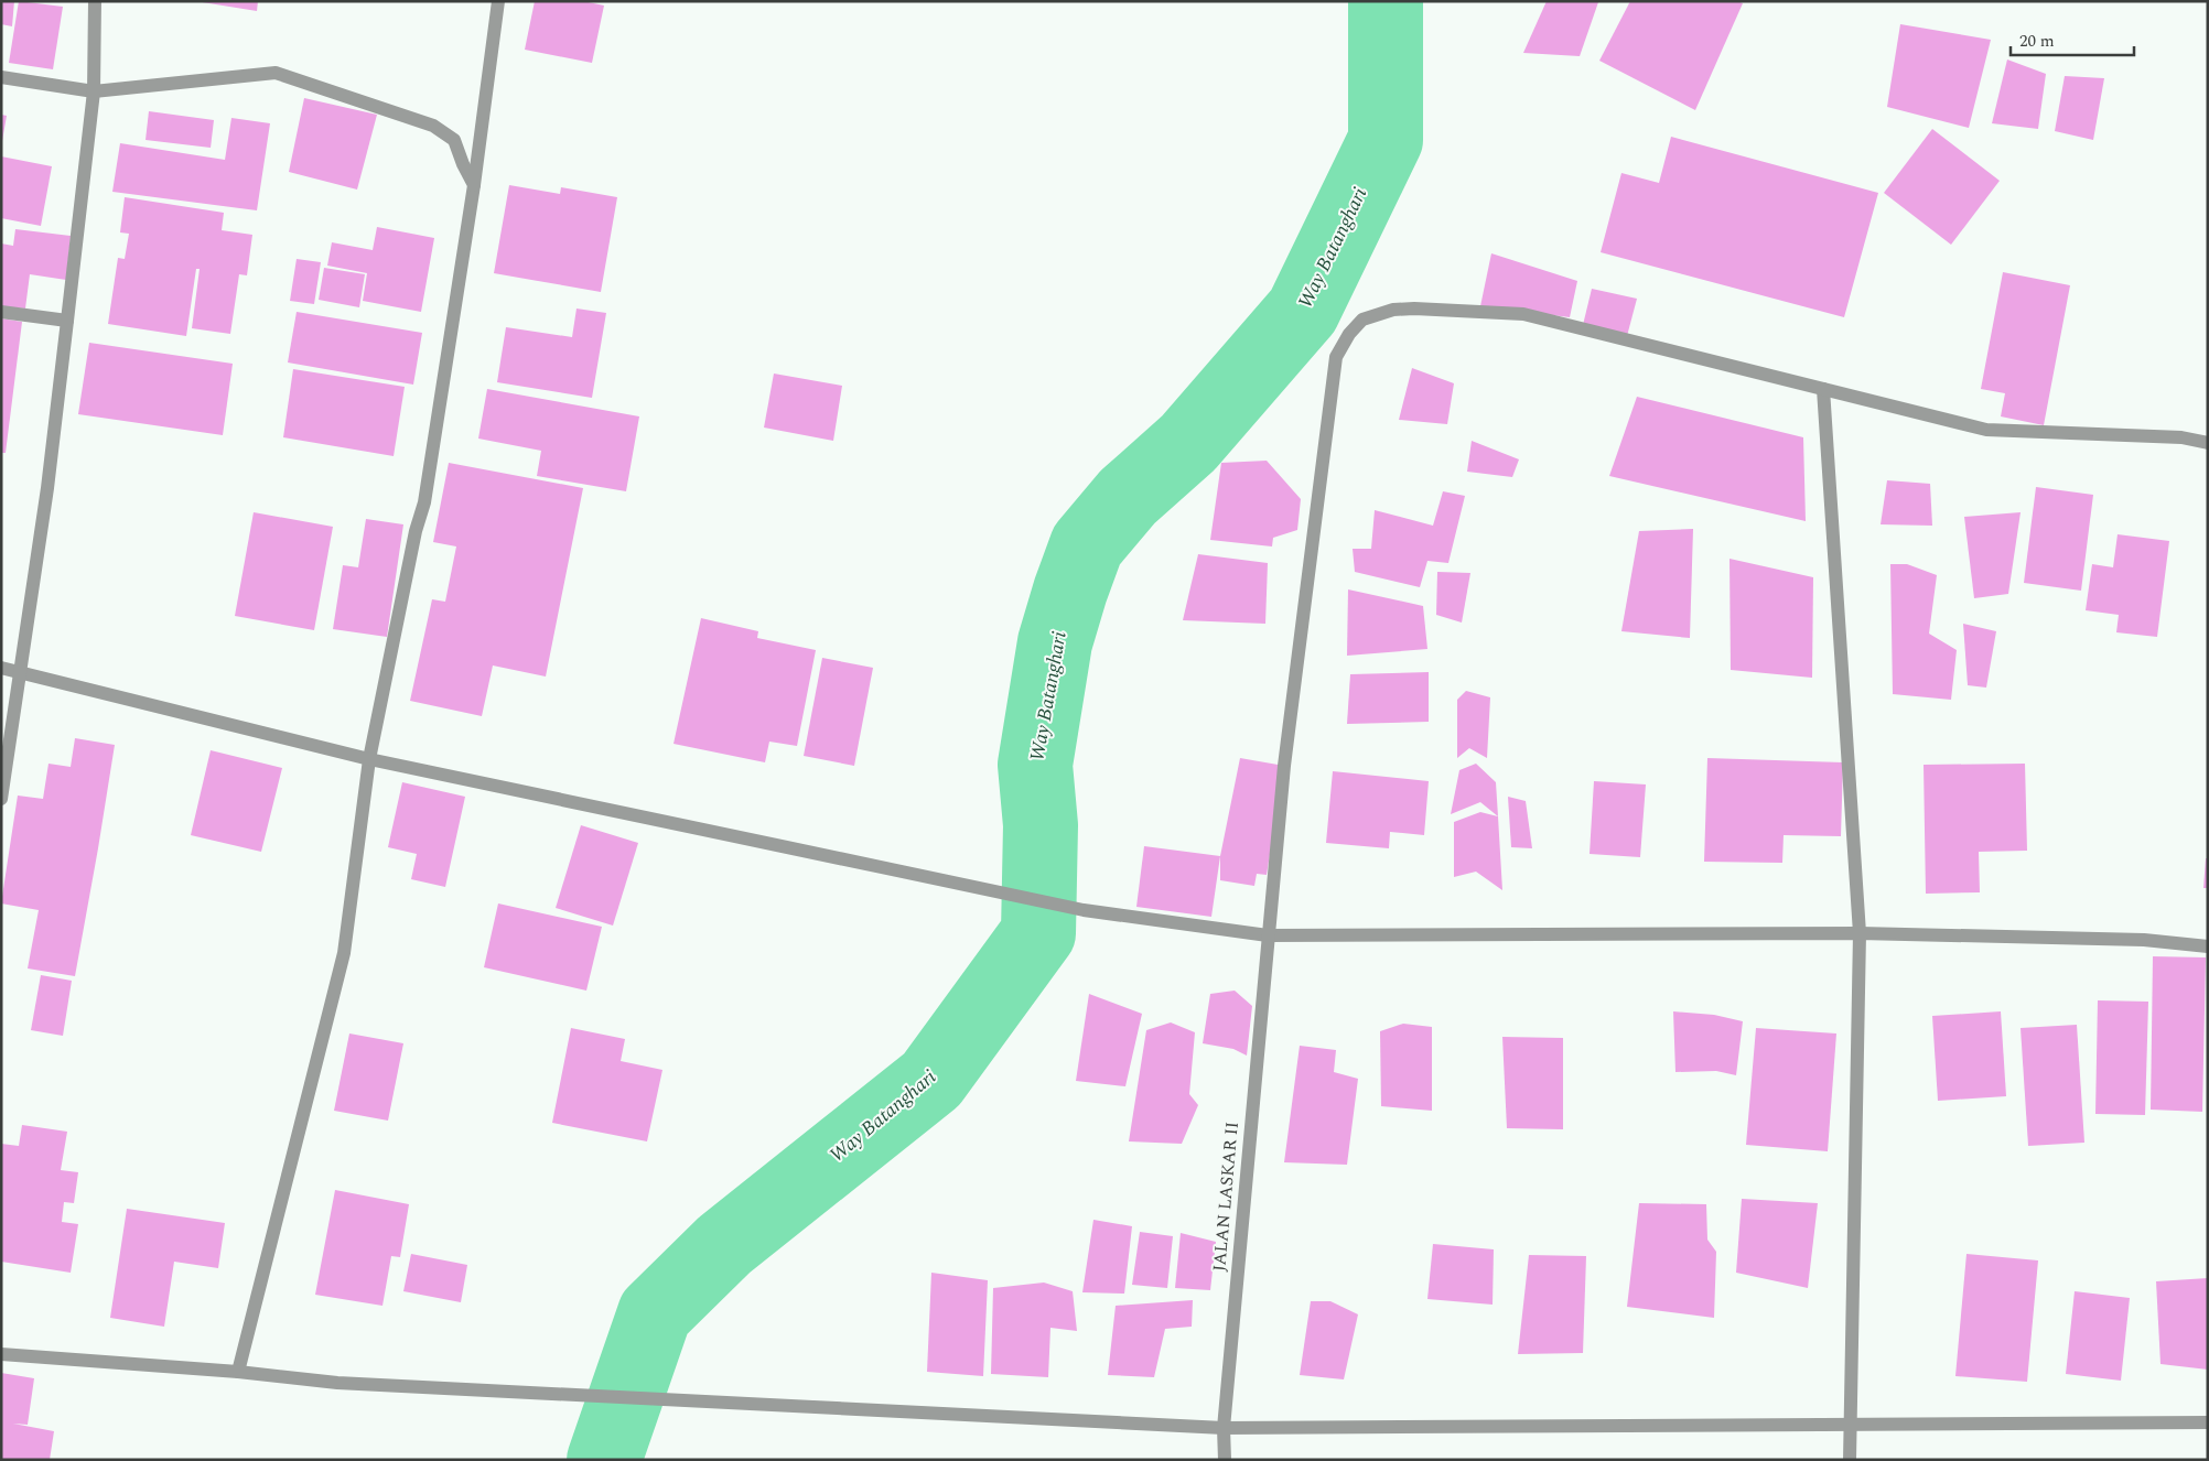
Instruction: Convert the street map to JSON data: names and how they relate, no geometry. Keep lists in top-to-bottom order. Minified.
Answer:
{"streets":{"street":["JALAN LASKAR II"]},"water":["Way Batanghari"],"scale_bar":"20 m"}
